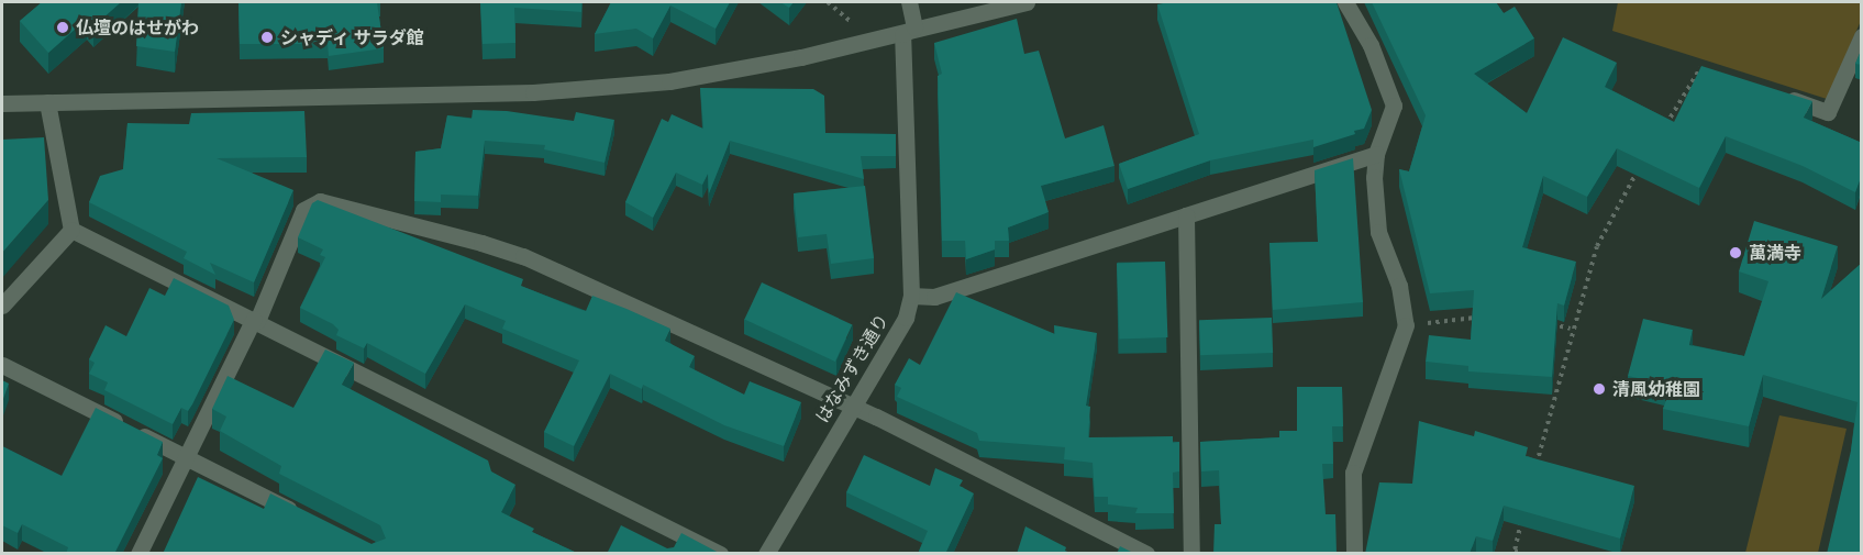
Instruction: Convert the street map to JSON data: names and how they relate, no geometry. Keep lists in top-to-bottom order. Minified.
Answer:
{"streets":{"street":["はなみずき通り"]},"places":["仏壇のはせがわ","シャディ サラダ館","萬満寺","清風幼稚園"]}
